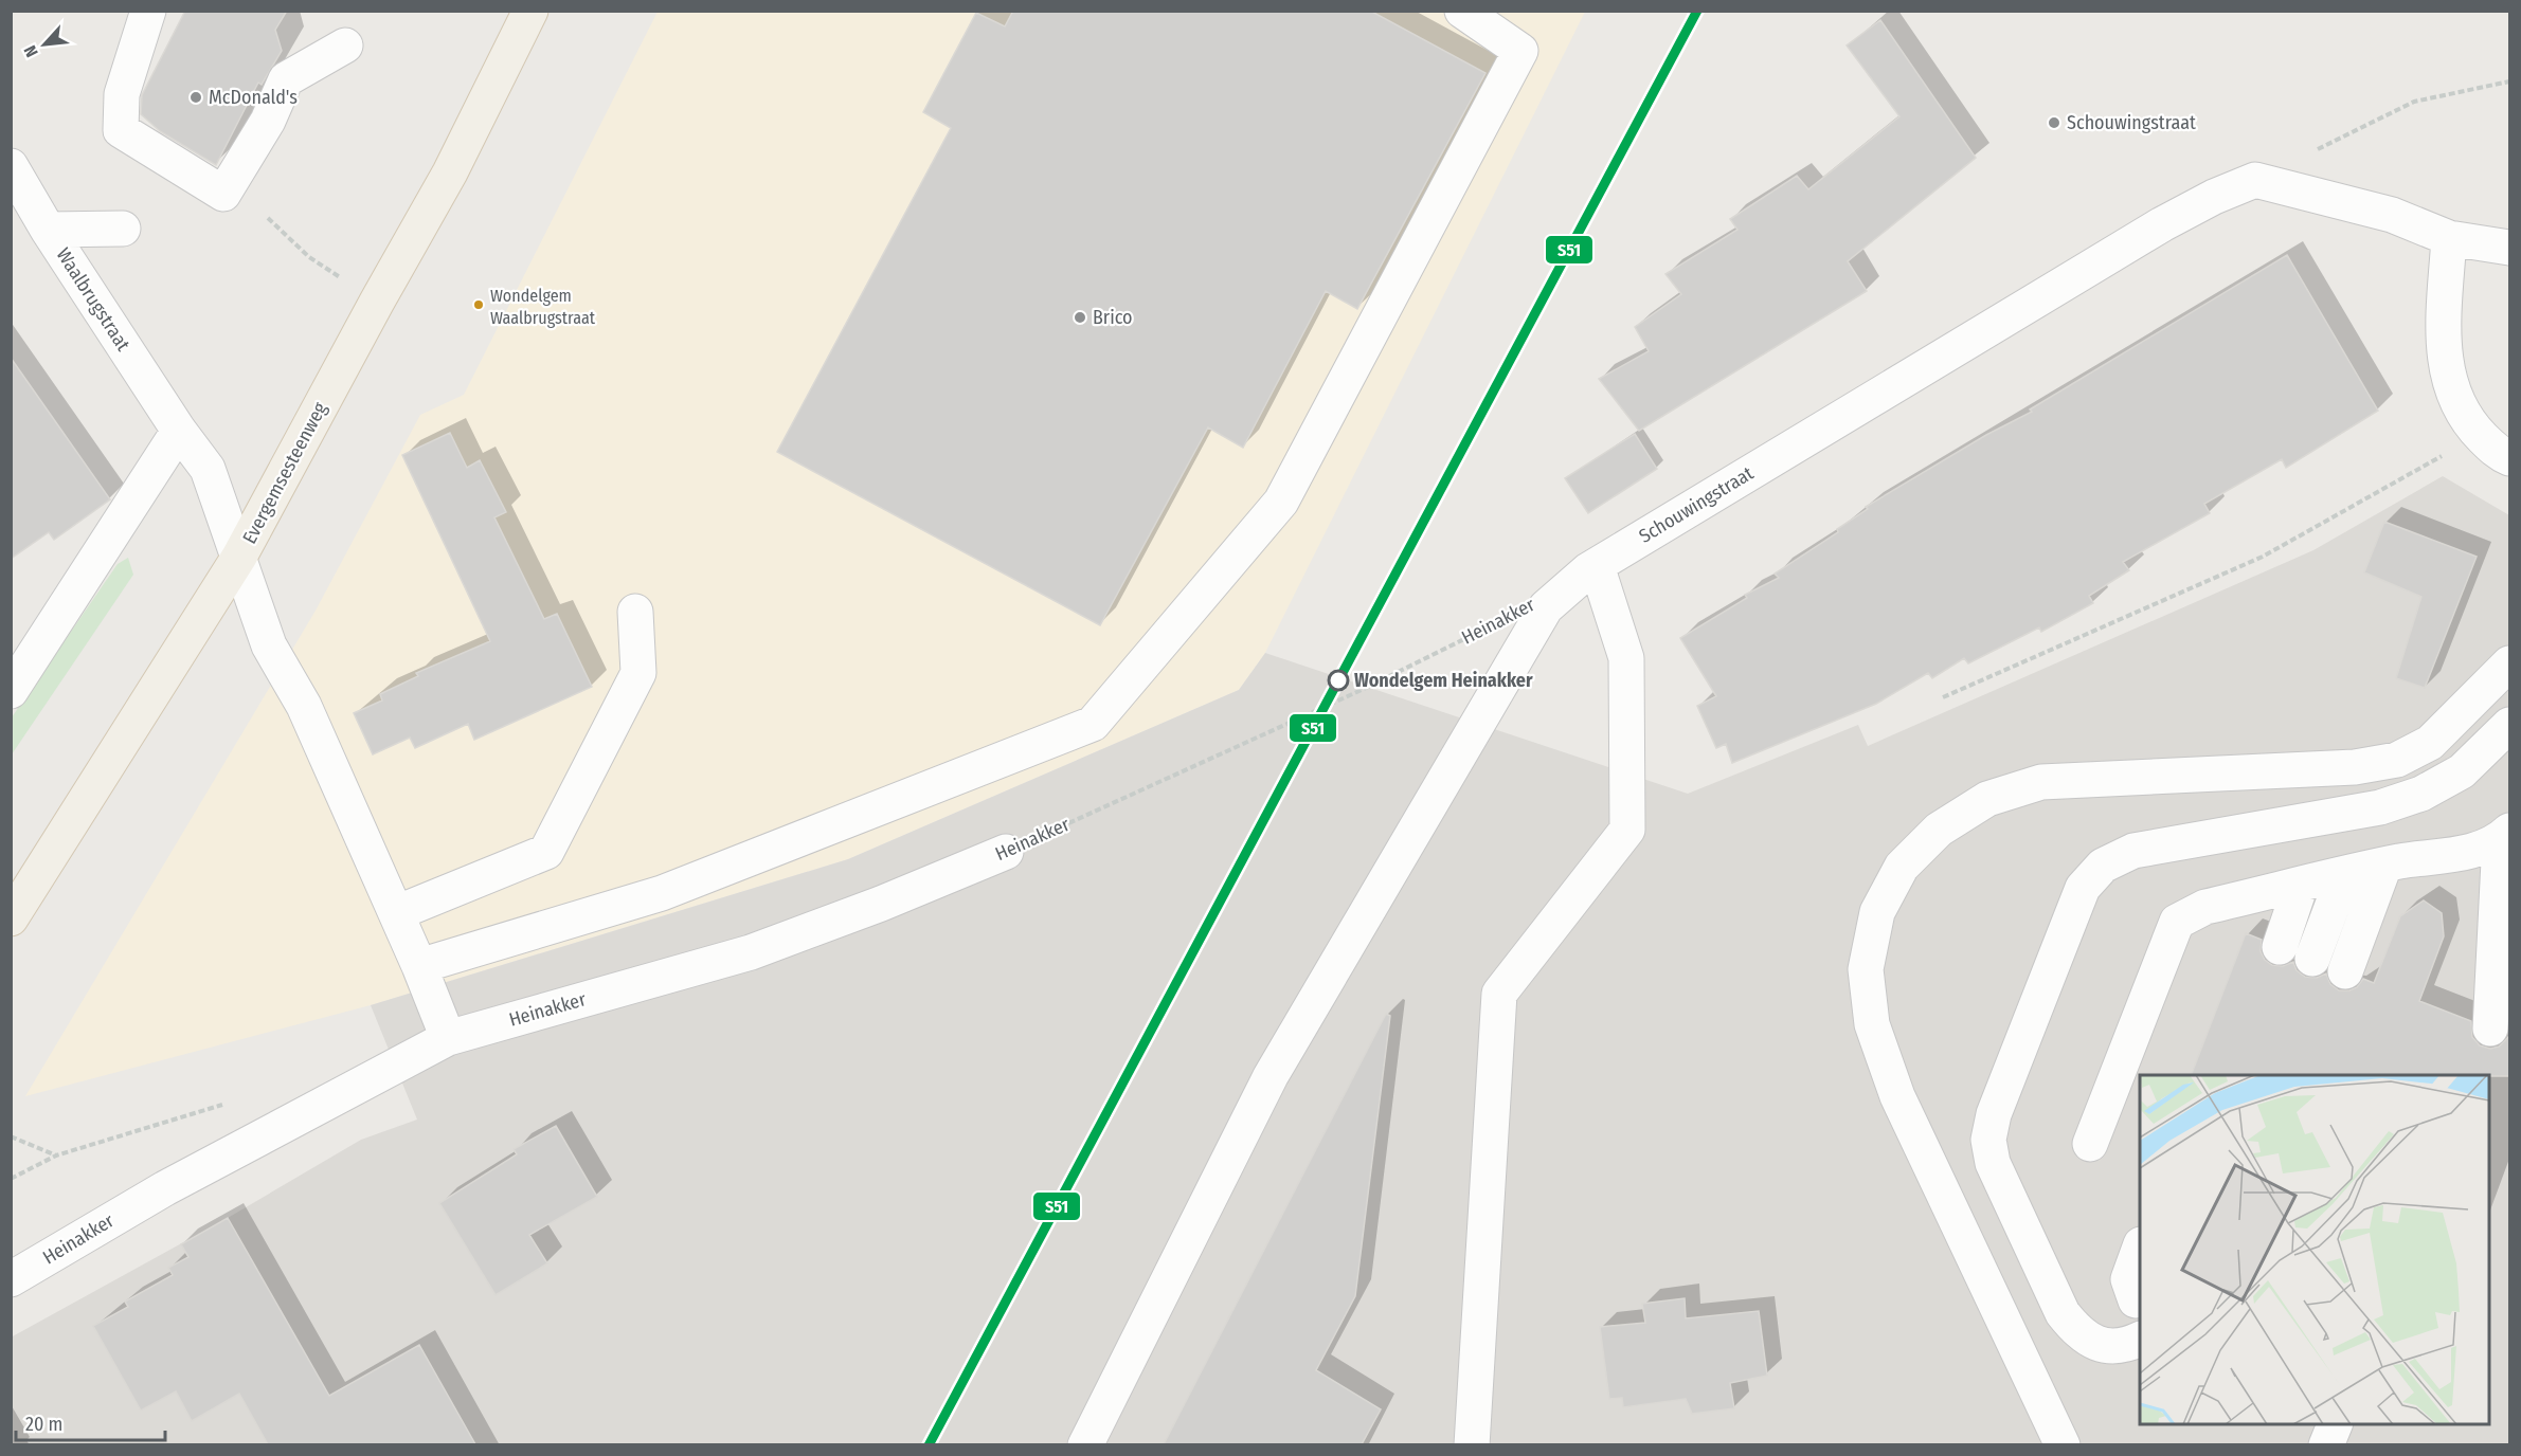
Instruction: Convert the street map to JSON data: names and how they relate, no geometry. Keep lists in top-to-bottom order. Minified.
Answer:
{"streets":{"main road":["Evergemsesteenweg"],"street":["Waalbrugstraat","Schouwingstraat","Heinakker"]},"crossings":[["Waalbrugstraat","Evergemsesteenweg"]],"places":["McDonald's","Schouwingstraat","Wondelgem Waalbrugstraat","Brico","Wondelgem Heinakker"],"lines":["transit line S51"],"scale_bar":"20 m","north":"bottom left"}
